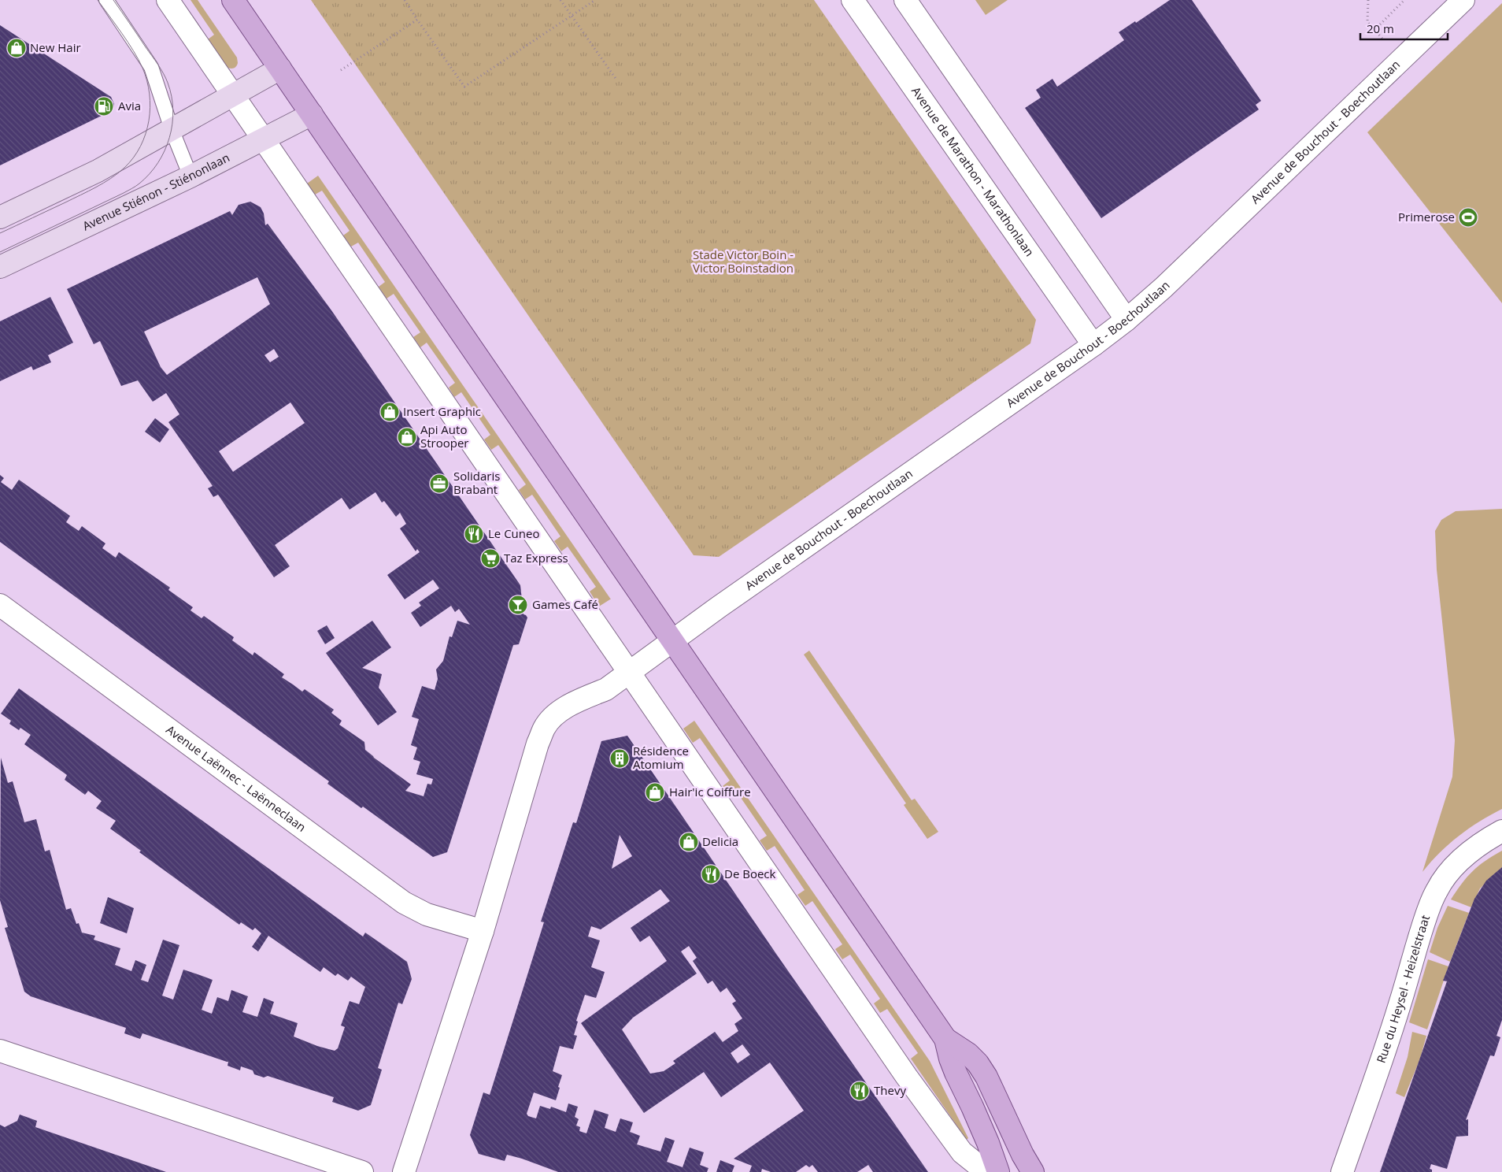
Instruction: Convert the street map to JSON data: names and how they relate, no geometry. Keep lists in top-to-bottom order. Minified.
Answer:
{"streets":{"street":["Avenue de Bouchout - Boechoutlaan","Avenue de Marathon - Marathonlaan","Avenue Stiénon - Stiénonlaan","Avenue Laënnec - Laënneclaan","Rue du Heysel - Heizelstraat"]},"crossings":[["Avenue de Bouchout - Boechoutlaan","Avenue de Marathon - Marathonlaan"],["Avenue de Bouchout - Boechoutlaan","Avenue Laënnec - Laënneclaan"]],"parks":["Stade Victor Boin - Victor Boinstadion"],"places":{"shop":["New Hair","Insert Graphic","Api Auto Strooper","Hair'ic Coiffure","Delicia"],"fuel station":["Avia"],"sports":["Primerose"],"office":["Solidaris Brabant"],"restaurant":["Le Cuneo","De Boeck","Thevy"],"supermarket":["Taz Express"],"bar":["Games Café"],"building":["Résidence Atomium"]},"scale_bar":"20 m"}
